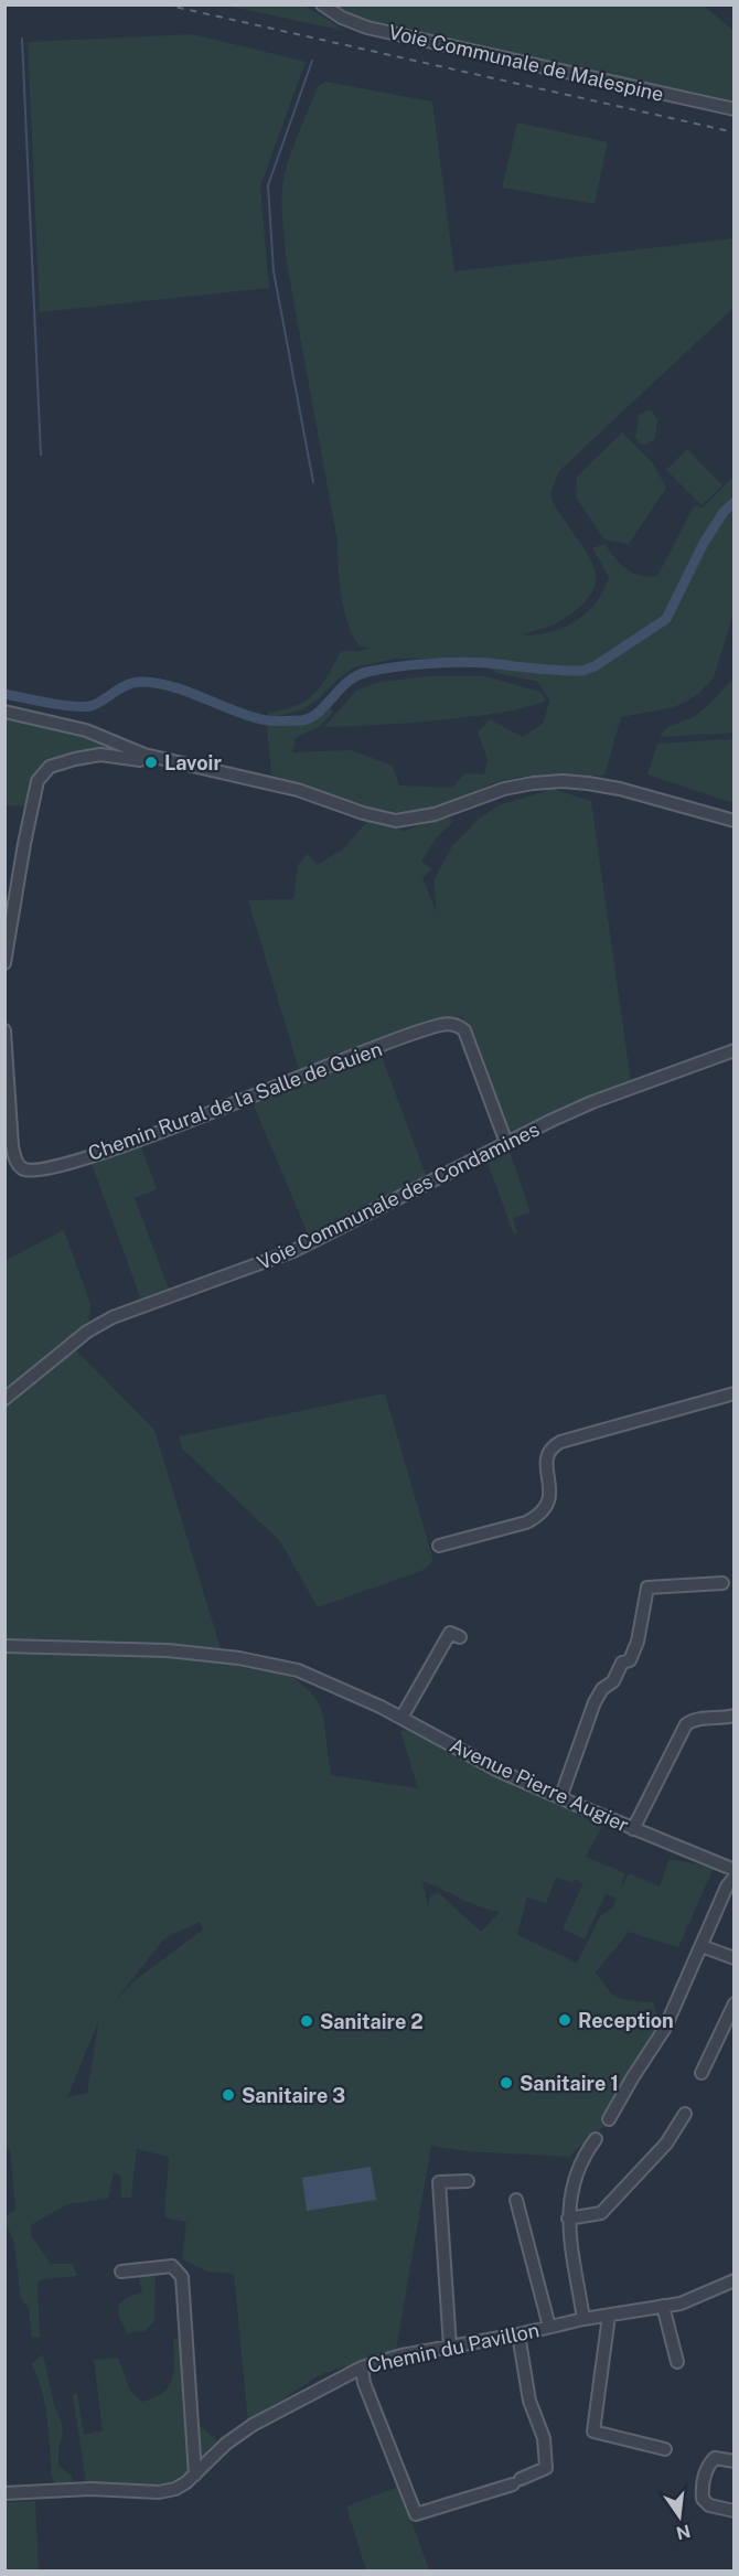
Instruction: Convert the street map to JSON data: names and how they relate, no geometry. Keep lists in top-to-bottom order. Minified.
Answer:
{"streets":{"street":["Voie Communale de Malespine","Chemin Rural de la Salle de Guien","Voie Communale des Condamines","Avenue Pierre Augier","Chemin du Pavillon"]},"crossings":[["Chemin Rural de la Salle de Guien","Voie Communale des Condamines"]],"places":["Lavoir","Reception","Sanitaire 2","Sanitaire 1","Sanitaire 3"],"north":"bottom"}
